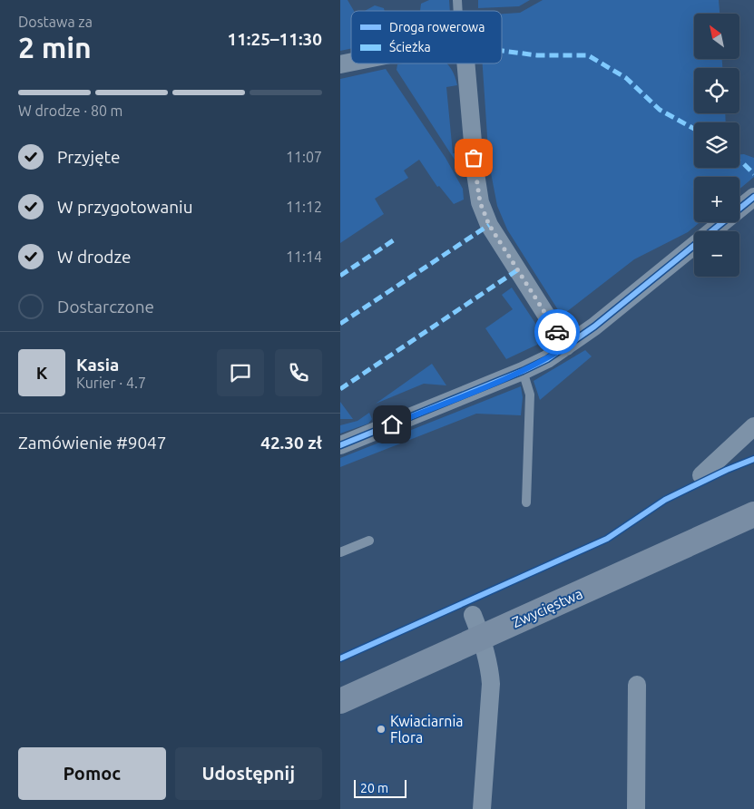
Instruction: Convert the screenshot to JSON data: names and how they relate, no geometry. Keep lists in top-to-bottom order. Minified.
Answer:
{"streets":{"main road":["Zwycięstwa"]},"places":["Kwiaciarnia Flora"],"legend":["Droga rowerowa","Ścieżka"],"scale_bar":"20 m","north":"top left","page":{"heading":["2 min","Dostawa za","11:25–11:30"],"panel":["Kasia","Kurier · 4.7","Zamówienie #9047","42.30 zł"],"map_buttons":["+","−"],"bar":"W drodze · 80 m","list":[["Przyjęte","11:07"],["W przygotowaniu","11:12"],["W drodze","11:14"],"Dostarczone"],"round":"K","buttons":["Pomoc","Udostępnij"],"scale":"20 m"}}
